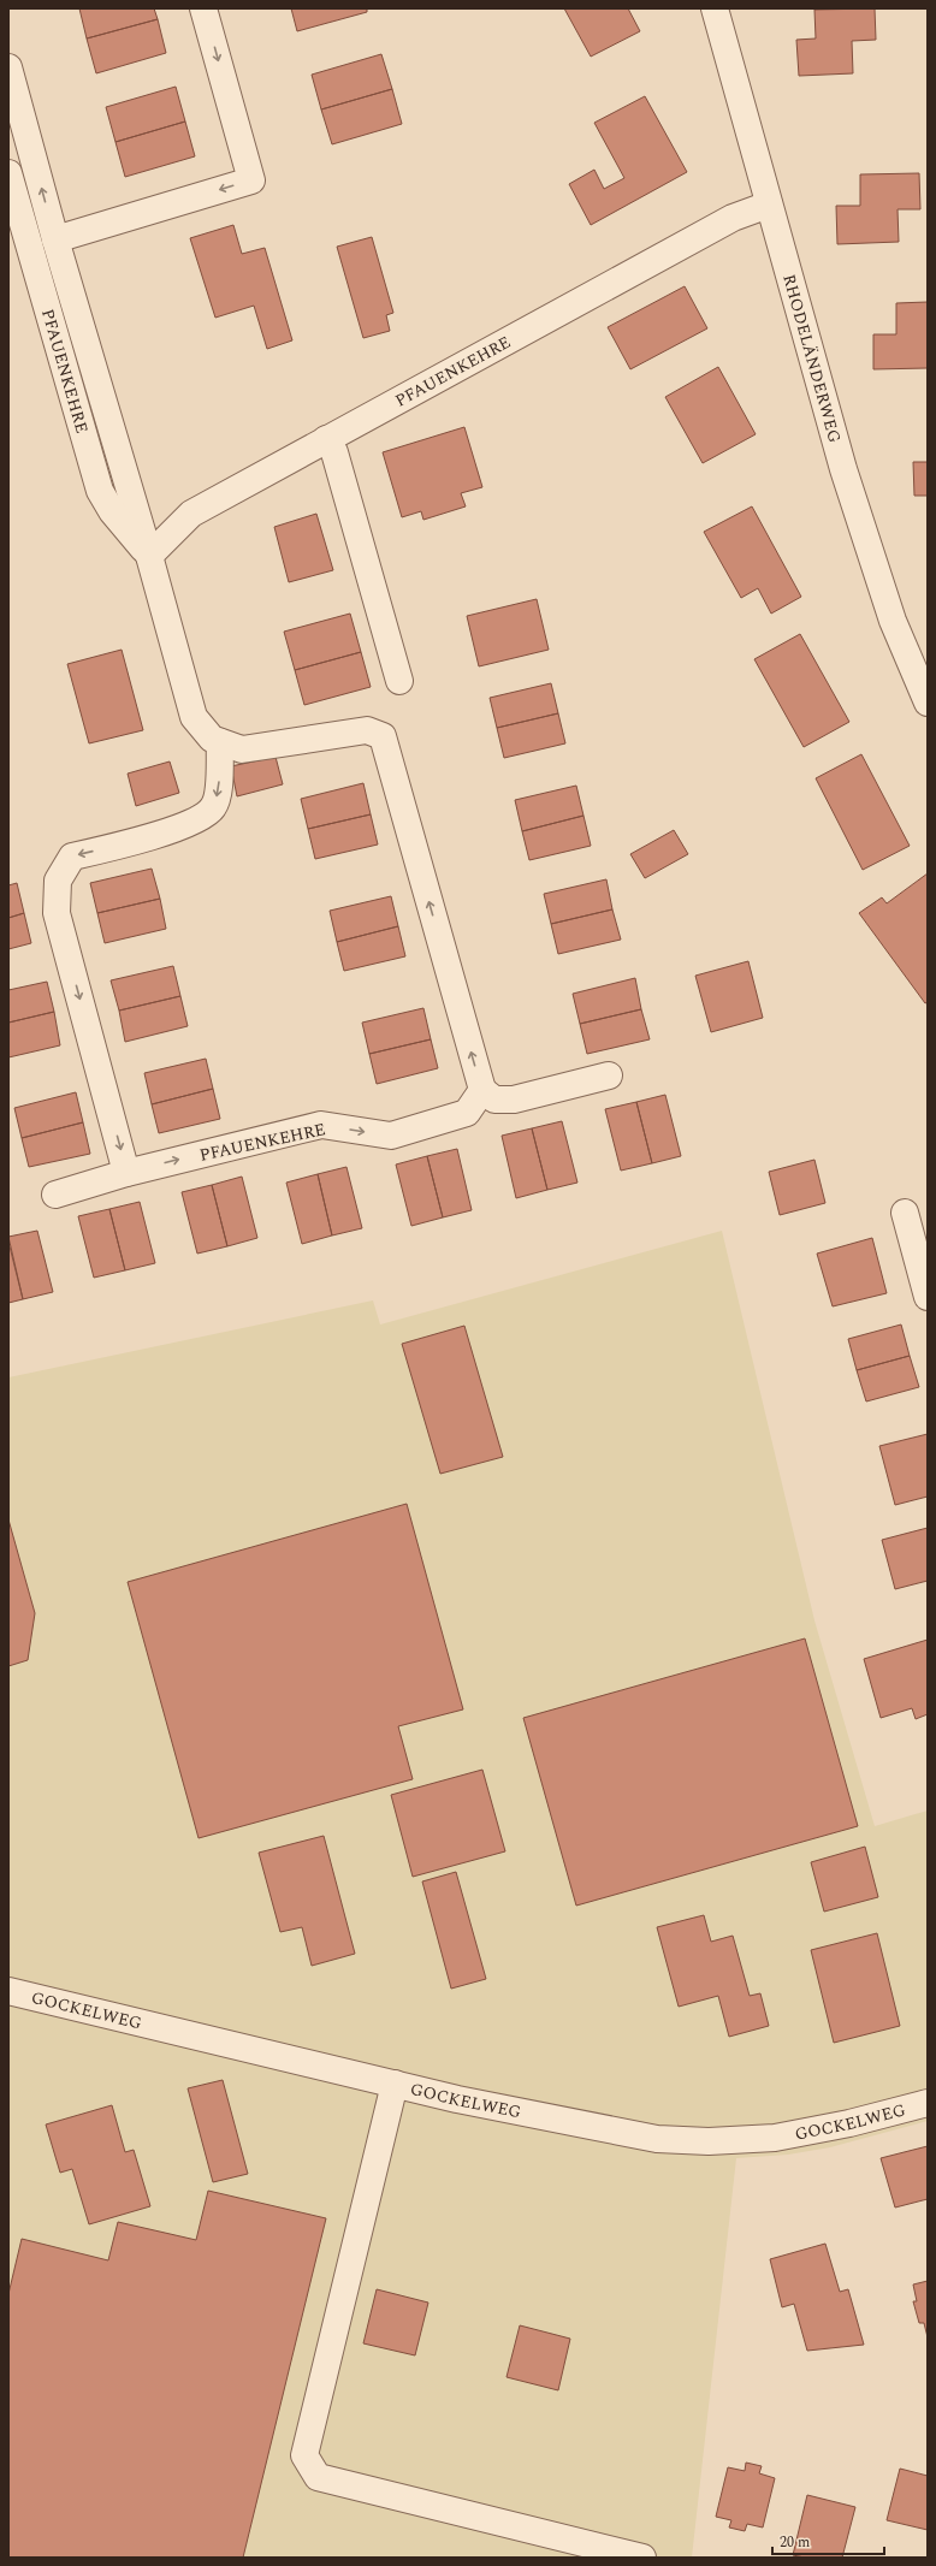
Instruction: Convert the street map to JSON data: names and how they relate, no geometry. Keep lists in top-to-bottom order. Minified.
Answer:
{"streets":{"street":["RHODELÄNDERWEG","PFAUENKEHRE","GOCKELWEG"]},"crossings":[["RHODELÄNDERWEG","PFAUENKEHRE"]],"scale_bar":"20 m"}
